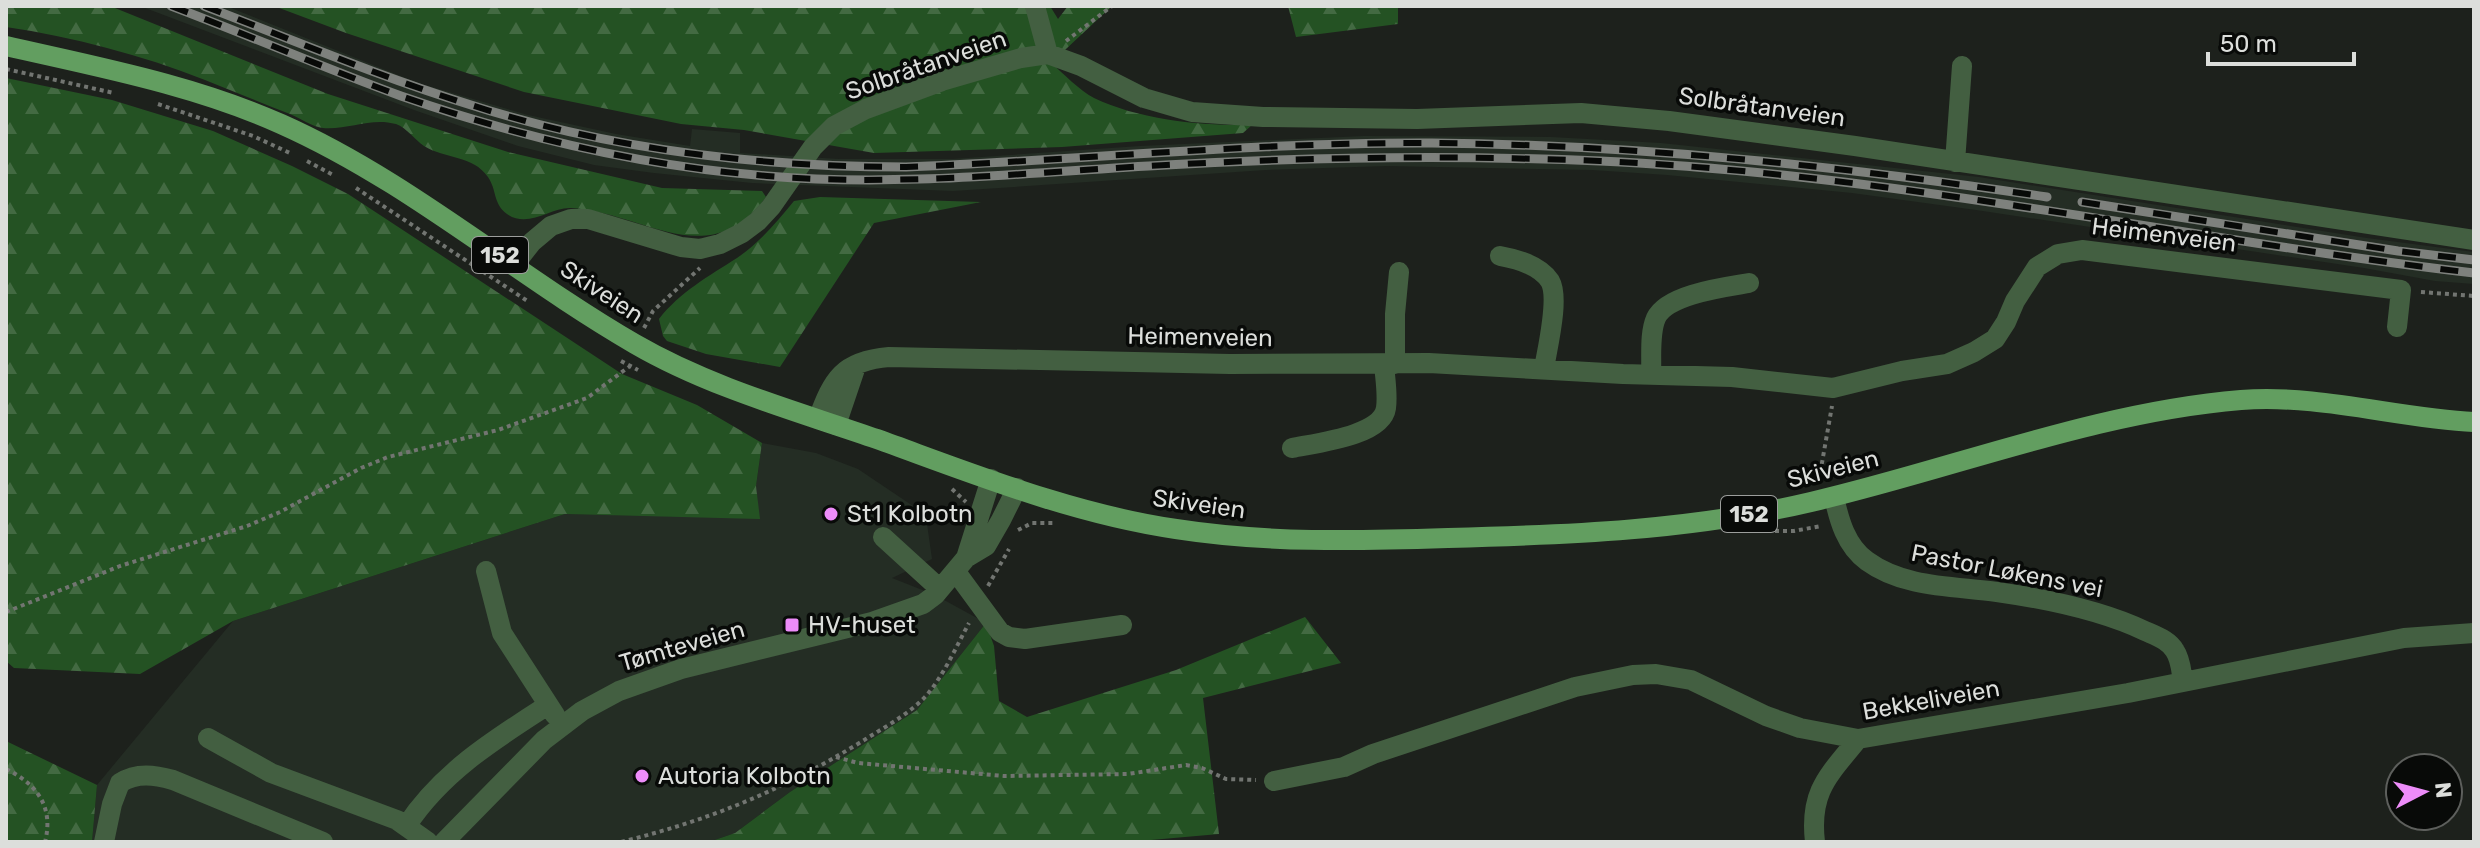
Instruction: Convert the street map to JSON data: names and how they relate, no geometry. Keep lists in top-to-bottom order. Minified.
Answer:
{"streets":{"main road":["152","Skiveien"],"street":["Solbråtanveien","Heimenveien","Pastor Løkens vei","Tømteveien","Bekkeliveien"]},"crossings":[["Solbråtanveien","Skiveien"],["Heimenveien","Skiveien"],["Skiveien","Pastor Løkens vei"],["Skiveien","Tømteveien"],["Pastor Løkens vei","Bekkeliveien"]],"places":{"other":["St1 Kolbotn","Autoria Kolbotn"],"transit":["HV-huset"]},"scale_bar":"50 m","north":"right"}
